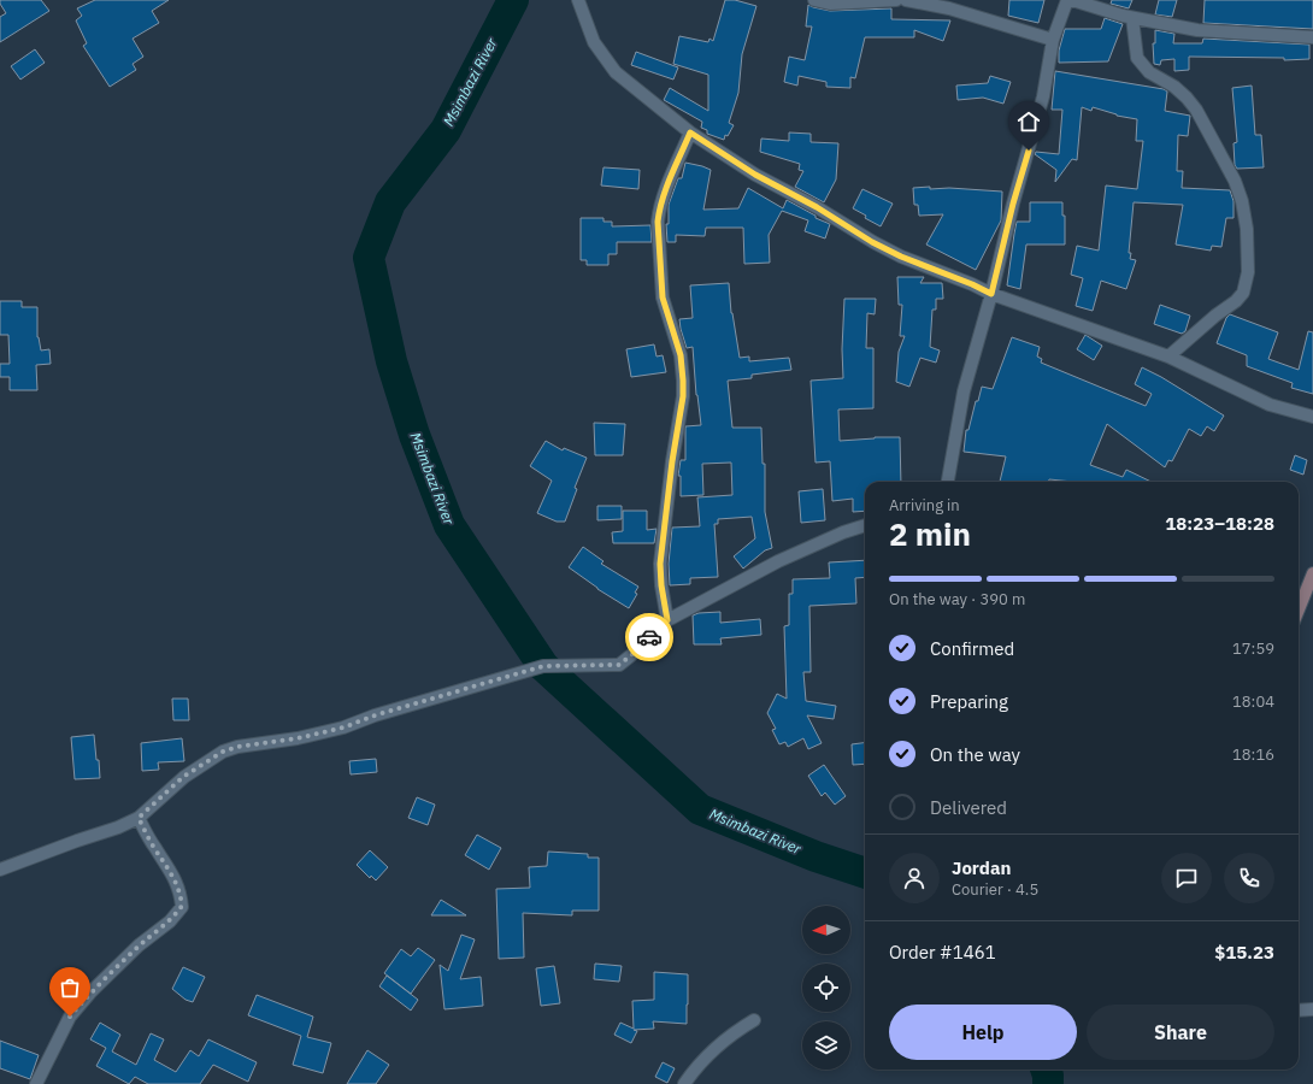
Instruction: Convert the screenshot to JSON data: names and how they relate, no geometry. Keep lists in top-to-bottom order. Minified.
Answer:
{"water":["Msimbazi River"],"north":"left","page":{"heading":["2 min","Arriving in","18:23–18:28"],"panel":["Jordan","Courier · 4.5","Order #1461","$15.23"],"bar":"On the way · 390 m","list":[["Confirmed","17:59"],["Preparing","18:04"],["On the way","18:16"],"Delivered"],"buttons":["Help","Share"]}}
